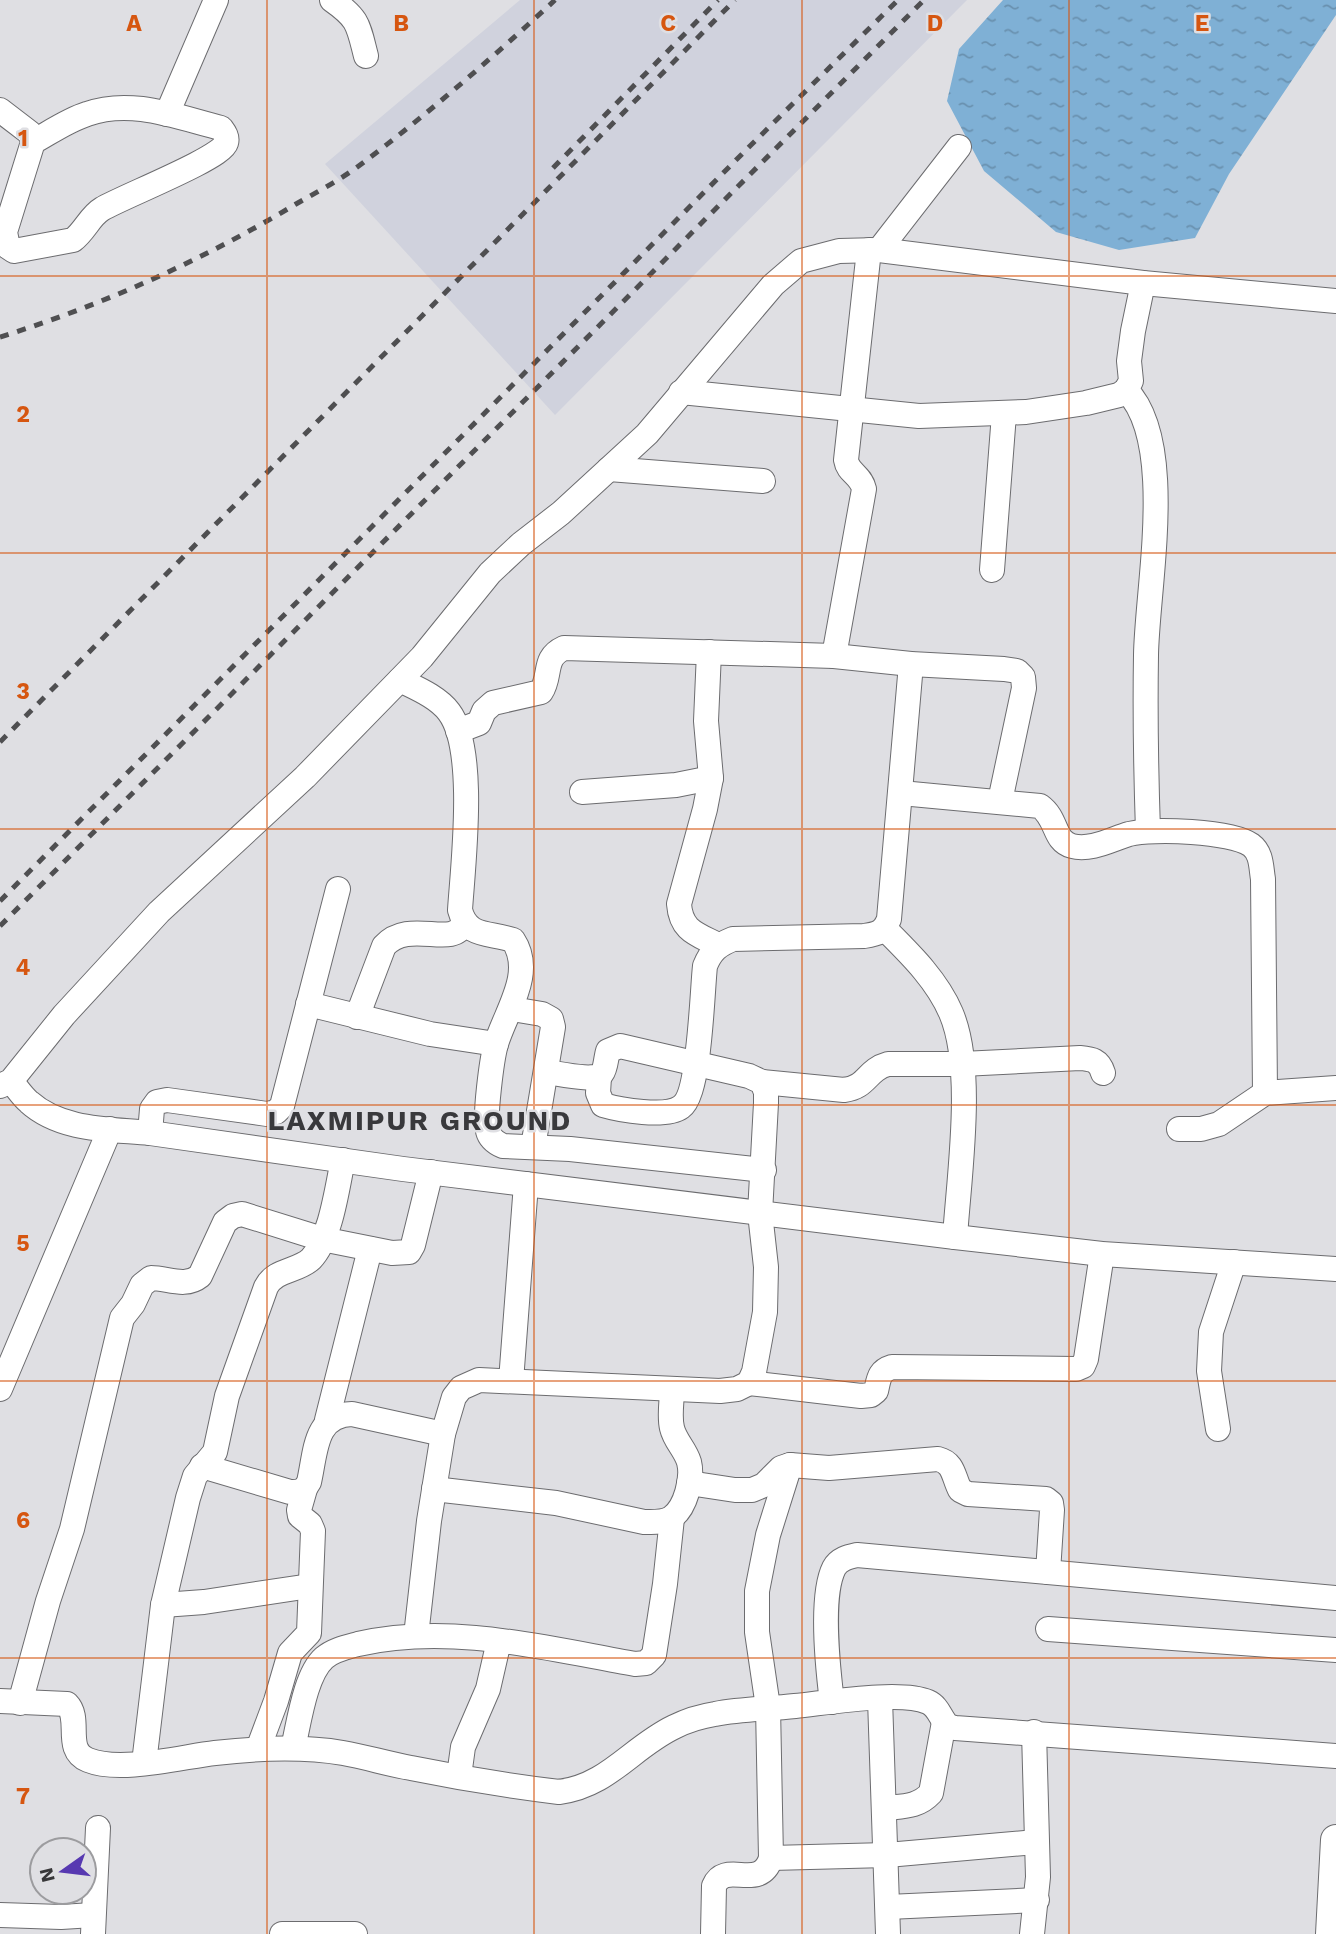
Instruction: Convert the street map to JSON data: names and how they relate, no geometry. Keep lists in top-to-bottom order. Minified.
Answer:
{"districts":["LAXMIPUR GROUND"],"north":"left","grid":{"columns":["A","B","C","D","E"],"rows":["1","2","3","4","5","6","7"]}}
